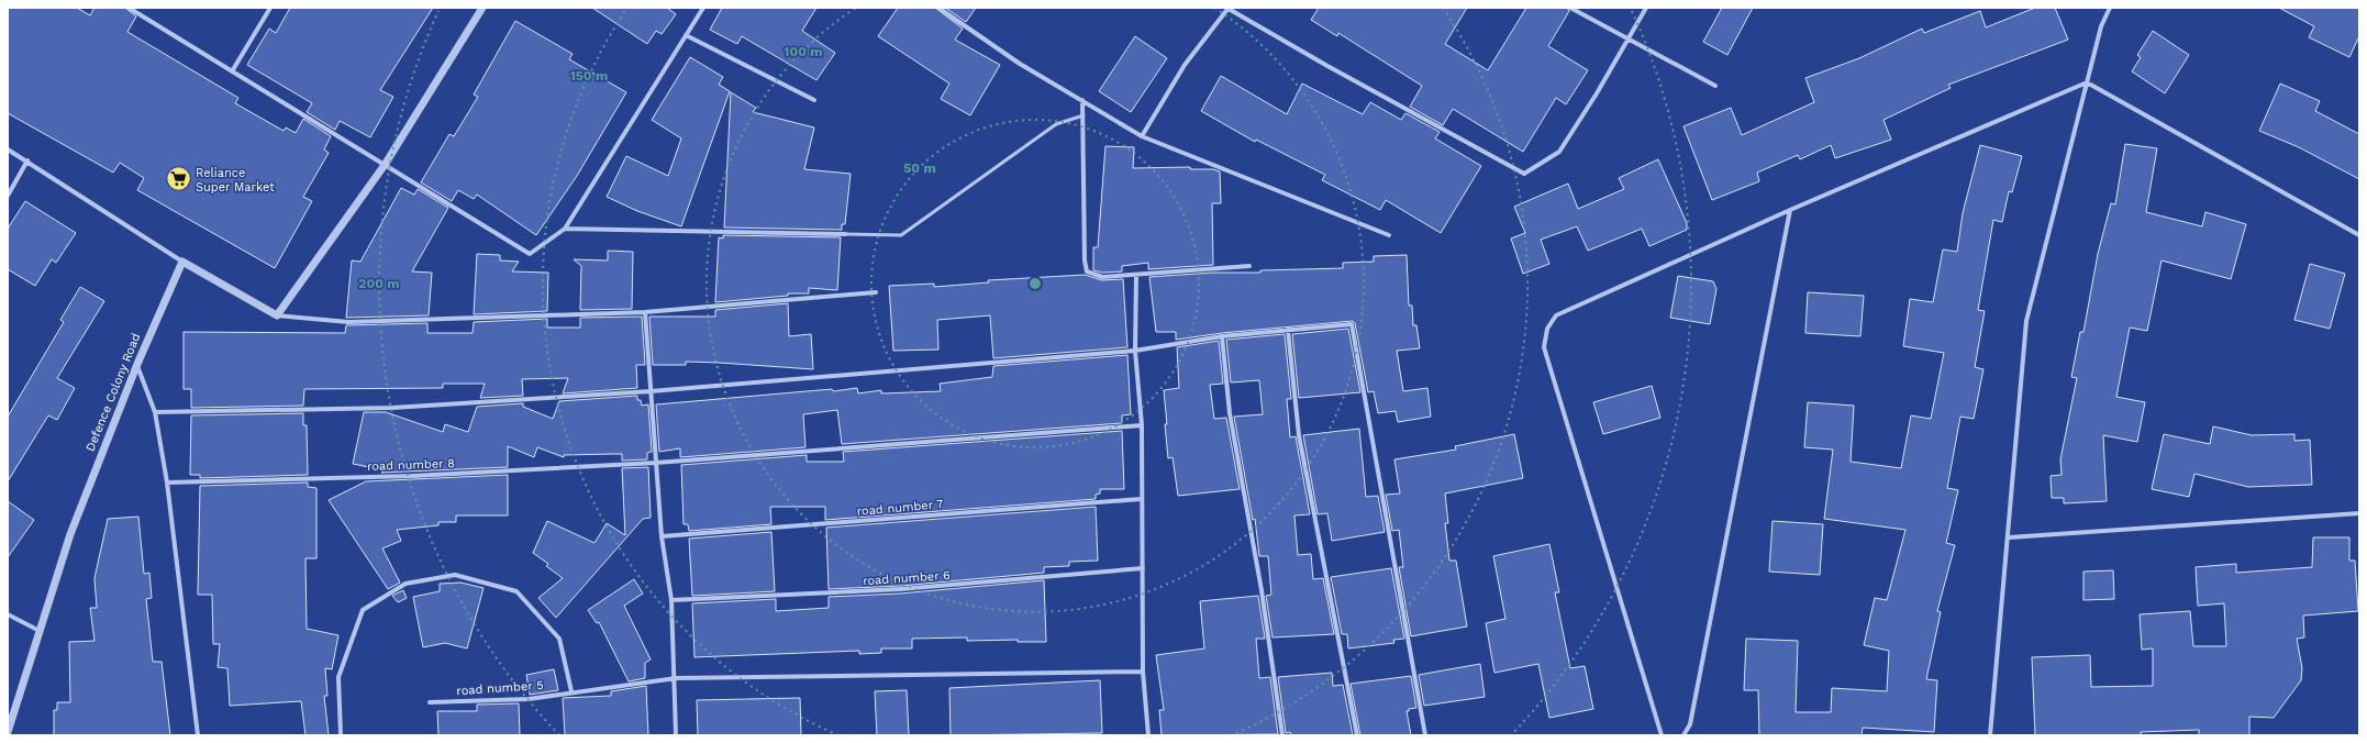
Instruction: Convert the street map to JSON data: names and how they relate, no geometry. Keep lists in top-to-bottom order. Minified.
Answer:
{"streets":{"street":["Defence Colony Road","road number 8","road number 7","road number 6","road number 5"]},"places":{"supermarket":["Reliance Super Market"]},"rings":["100 m","150 m","50 m","200 m"]}
